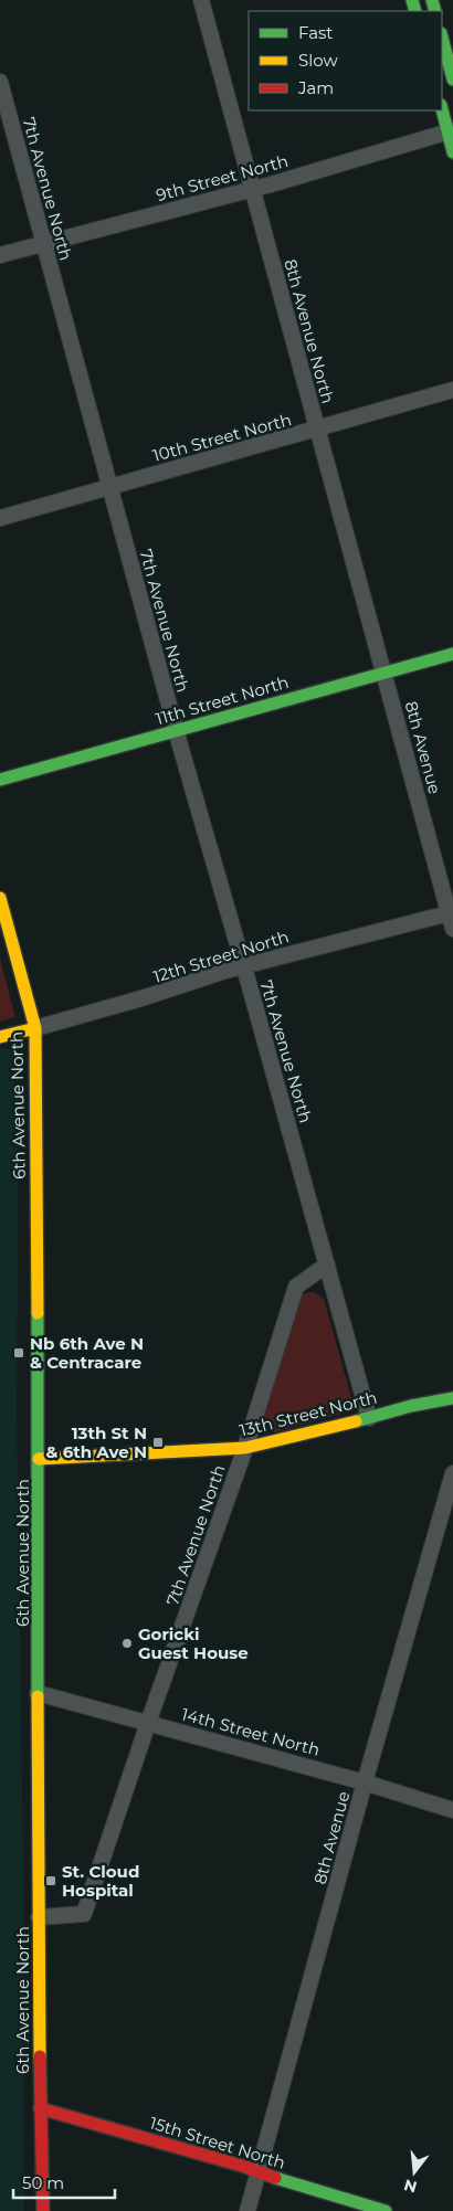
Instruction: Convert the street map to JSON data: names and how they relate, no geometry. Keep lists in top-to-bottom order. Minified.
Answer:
{"streets":{"street":["9th Street North","7th Avenue North","8th Avenue North","10th Street North","11th Street North","8th Avenue","12th Street North","6th Avenue North","13th Street North","14th Street North","15th Street North"]},"crossings":[["9th Street North","7th Avenue North"],["9th Street North","8th Avenue North"],["7th Avenue North","10th Street North"],["7th Avenue North","11th Street North"],["7th Avenue North","12th Street North"],["7th Avenue North","6th Avenue North"],["7th Avenue North","13th Street North"],["7th Avenue North","14th Street North"],["8th Avenue North","10th Street North"],["8th Avenue North","11th Street North"],["8th Avenue North","8th Avenue"],["11th Street North","8th Avenue"],["8th Avenue","12th Street North"],["8th Avenue","14th Street North"],["8th Avenue","15th Street North"],["12th Street North","6th Avenue North"],["6th Avenue North","13th Street North"],["6th Avenue North","14th Street North"],["6th Avenue North","15th Street North"]],"places":{"transit":["Nb 6th Ave N & Centracare","13th St N & 6th Ave N","St. Cloud Hospital"],"other":["Goricki Guest House"]},"legend":["Fast","Slow","Jam"],"scale_bar":"50 m","north":"bottom"}
